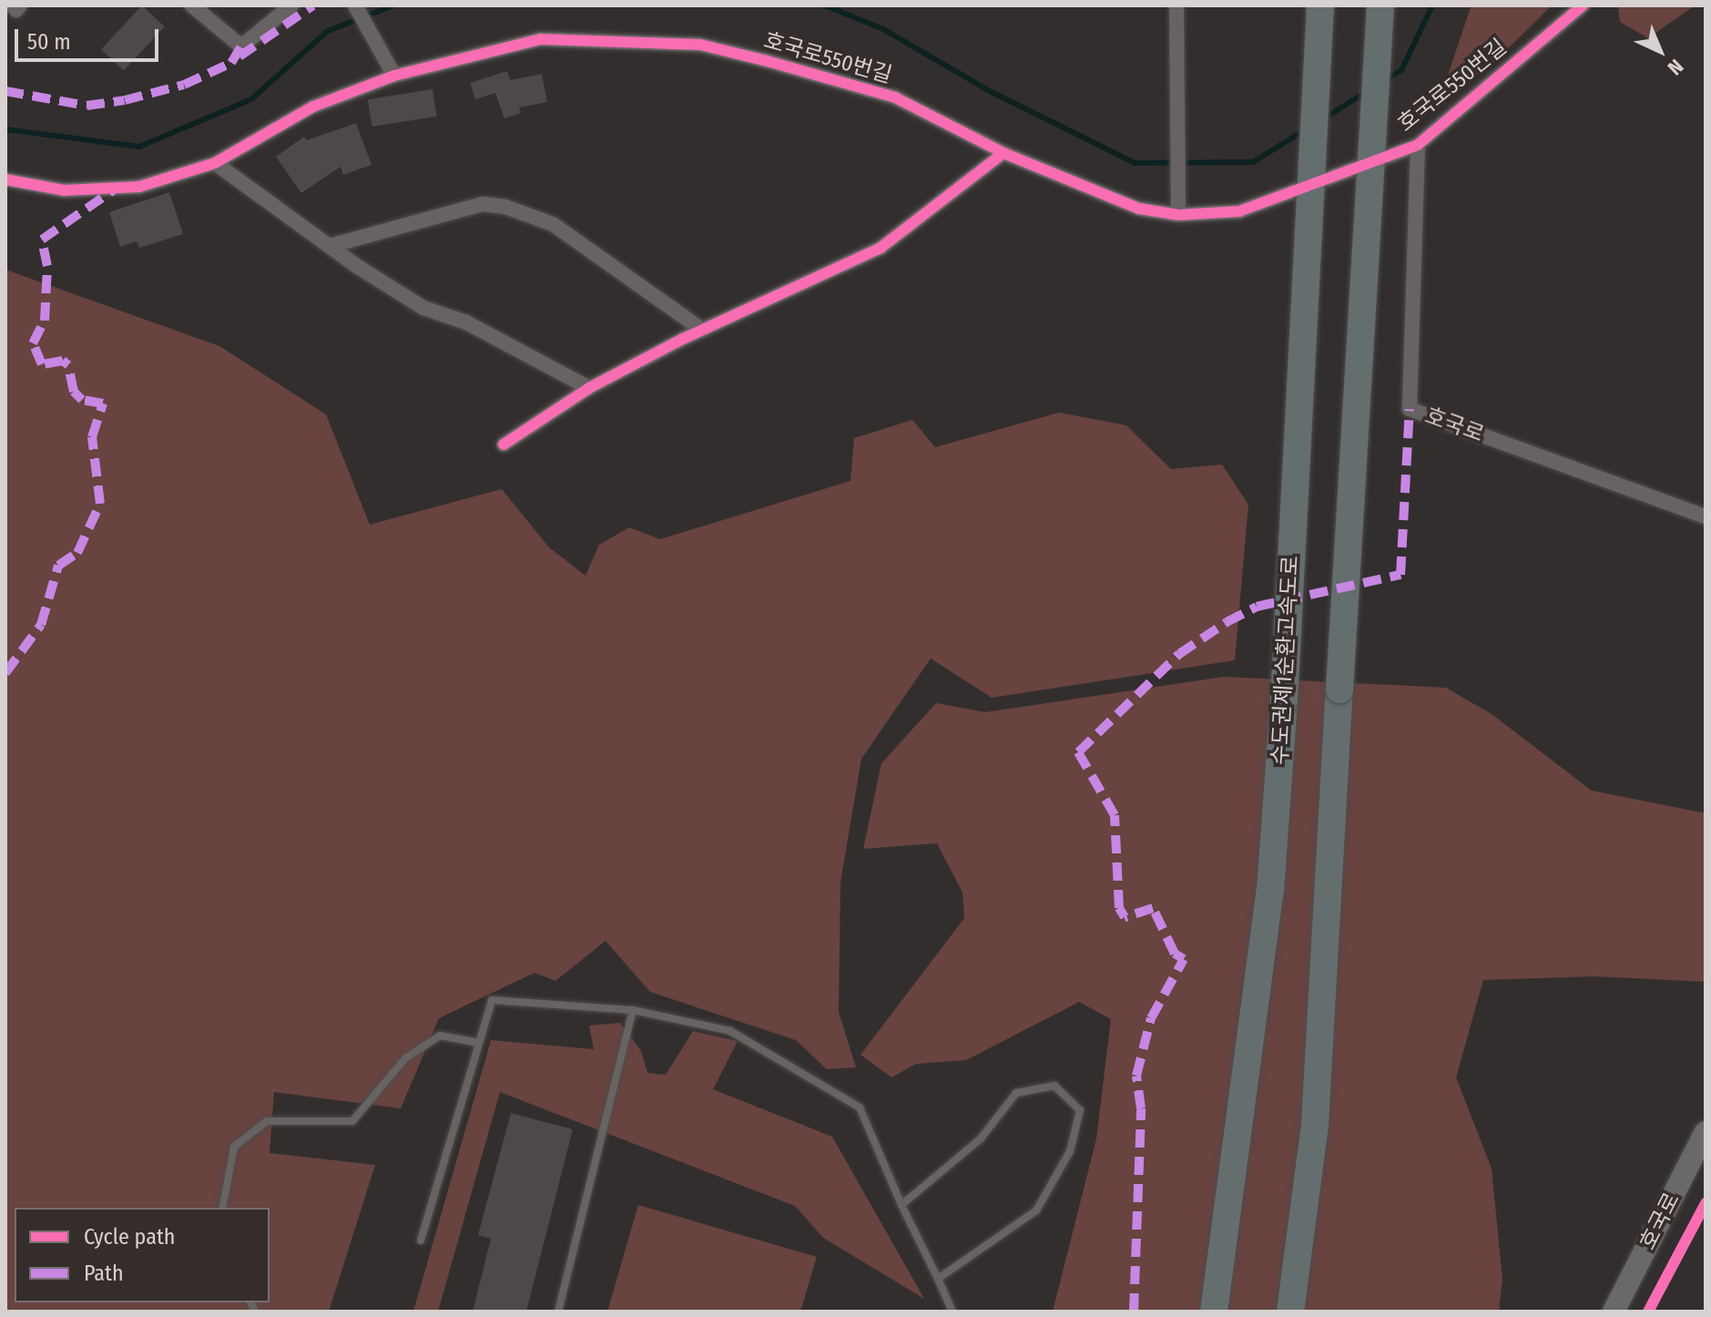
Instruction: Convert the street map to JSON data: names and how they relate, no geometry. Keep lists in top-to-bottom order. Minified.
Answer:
{"streets":{"highway":["수도권제1순환고속도로"],"street":["호국로550번길","호국로"]},"crossings":[["호국로550번길","호국로"]],"legend":["Cycle path","Path"],"scale_bar":"50 m","north":"bottom right"}
